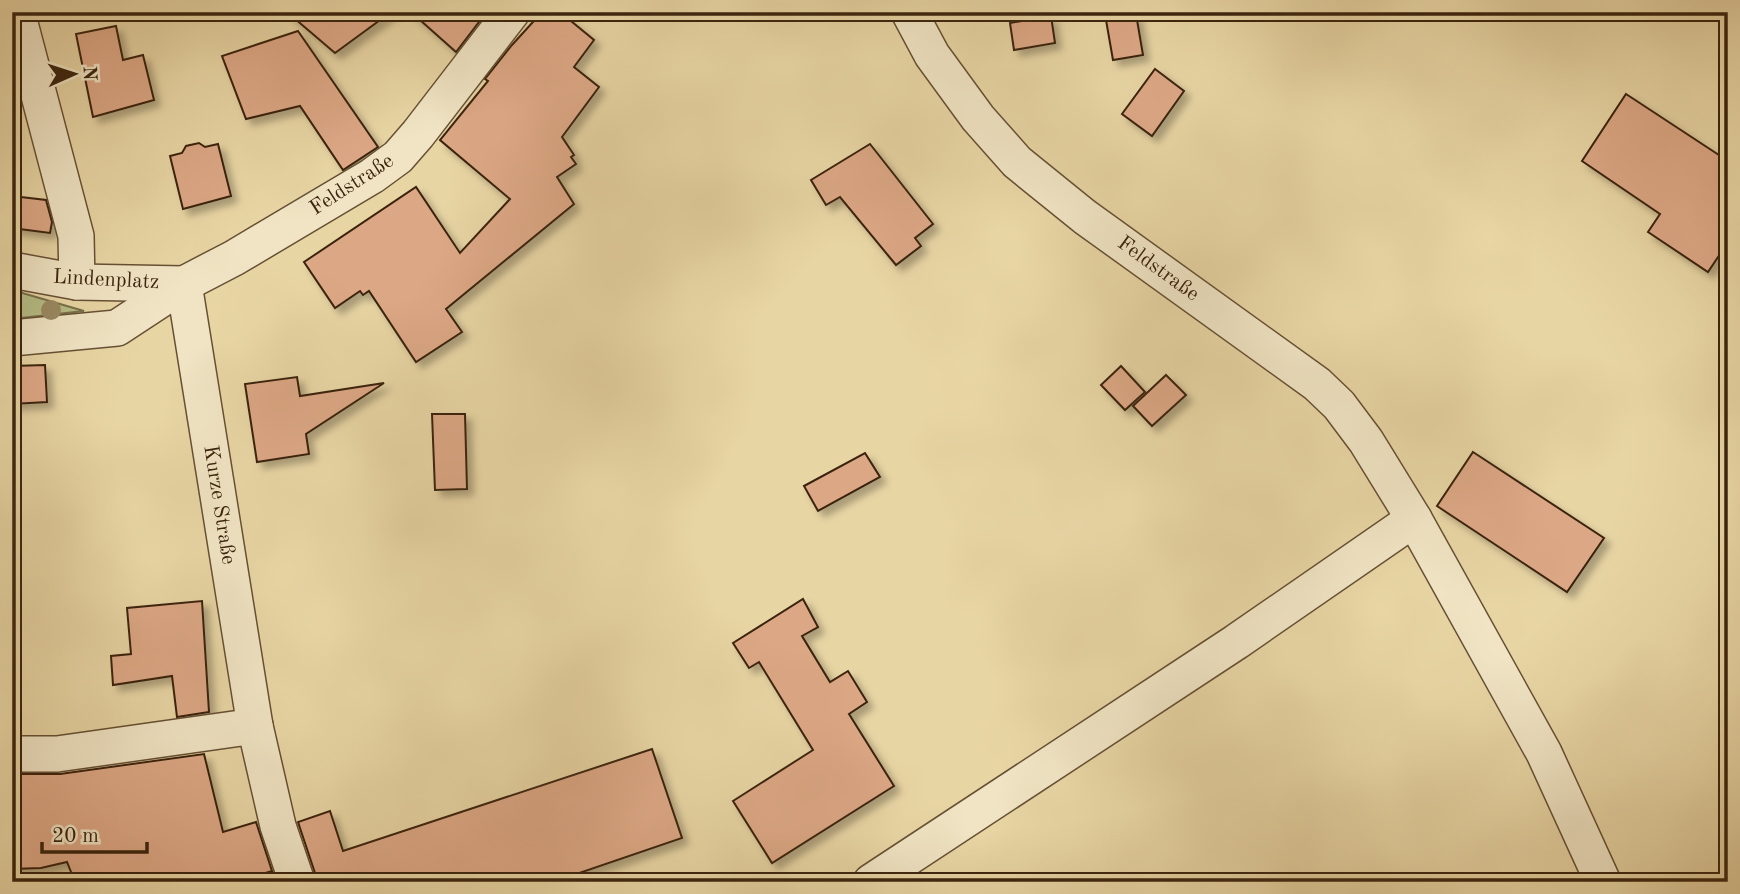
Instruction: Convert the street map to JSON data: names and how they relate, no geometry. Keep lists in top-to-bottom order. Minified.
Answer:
{"streets":{"street":["Feldstraße","Lindenplatz","Kurze Straße"]},"crossings":[["Feldstraße","Lindenplatz"],["Feldstraße","Kurze Straße"],["Lindenplatz","Kurze Straße"]],"scale_bar":"20 m","north":"right"}
